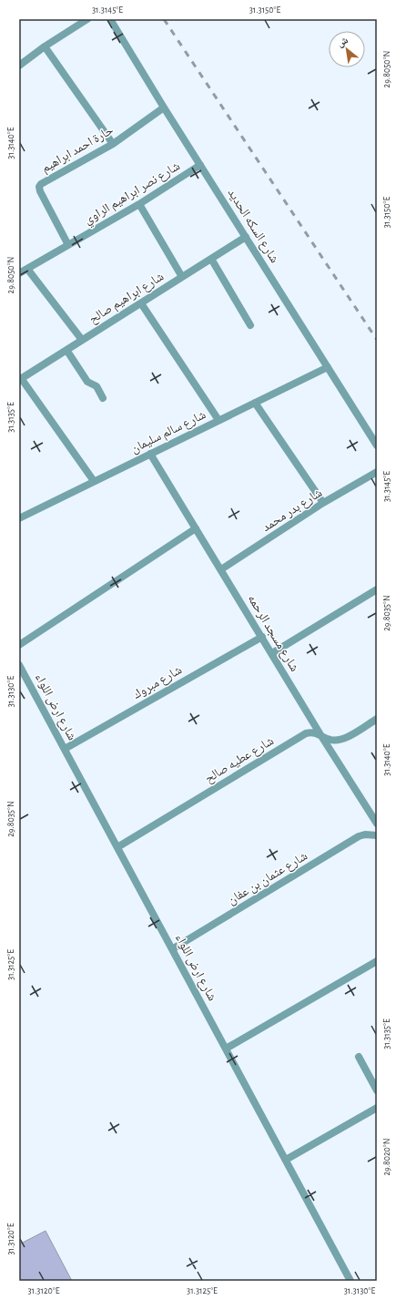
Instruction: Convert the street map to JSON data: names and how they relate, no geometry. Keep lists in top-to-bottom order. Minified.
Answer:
{"streets":{"street":["حارة احمد ابراهيم","شارع نصر ابراهيم الراوي","شارع السكه الحديد","شارع ابراهيم صالح","شارع سالم سليمان","شارع بدر محمد","شارع مسجد الرحمه","شارع مبروك","شارع ارض اللواء","شارع عطيه صالح","شارع عثمان بن عفان"]},"crossings":[["حارة احمد ابراهيم","شارع نصر ابراهيم الراوي"],["حارة احمد ابراهيم","شارع السكه الحديد"],["شارع نصر ابراهيم الراوي","شارع السكه الحديد"],["شارع السكه الحديد","شارع ابراهيم صالح"],["شارع السكه الحديد","شارع سالم سليمان"],["شارع سالم سليمان","شارع مسجد الرحمه"],["شارع بدر محمد","شارع مسجد الرحمه"],["شارع مسجد الرحمه","شارع مبروك"],["شارع مسجد الرحمه","شارع عطيه صالح"],["شارع مبروك","شارع ارض اللواء"],["شارع ارض اللواء","شارع عطيه صالح"],["شارع ارض اللواء","شارع عثمان بن عفان"]],"north":"top left","coordinates":["31.3145°E","31.3150°E","29.8050°N","31.3140°E","31.3135°E","29.8035°N","31.3130°E","31.3125°E","29.8020°N","31.3120°E"]}
